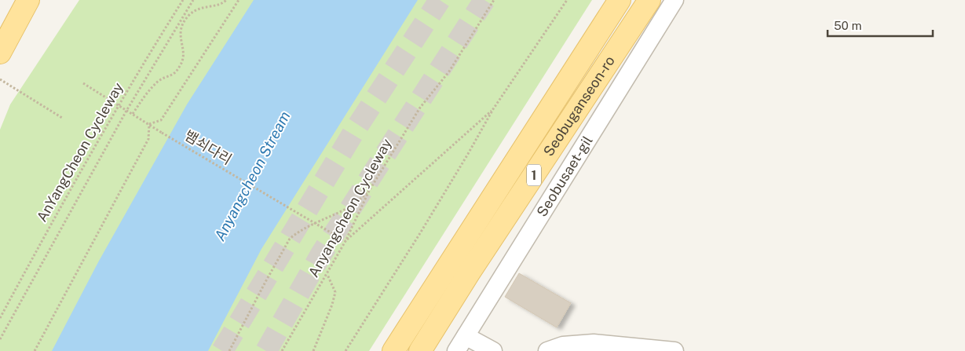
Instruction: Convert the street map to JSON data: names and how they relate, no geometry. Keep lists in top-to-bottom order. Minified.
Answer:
{"streets":{"main road":["Seobuganseon-ro","1"],"street":["Seobusaet-gil"],"path":["뱀쇠다리","AnYangCheon Cycleway","Anyangcheon Cycleway"]},"crossings":[["뱀쇠다리","AnYangCheon Cycleway"],["뱀쇠다리","Anyangcheon Cycleway"]],"water":["Anyangcheon Stream"],"scale_bar":"50 m"}
